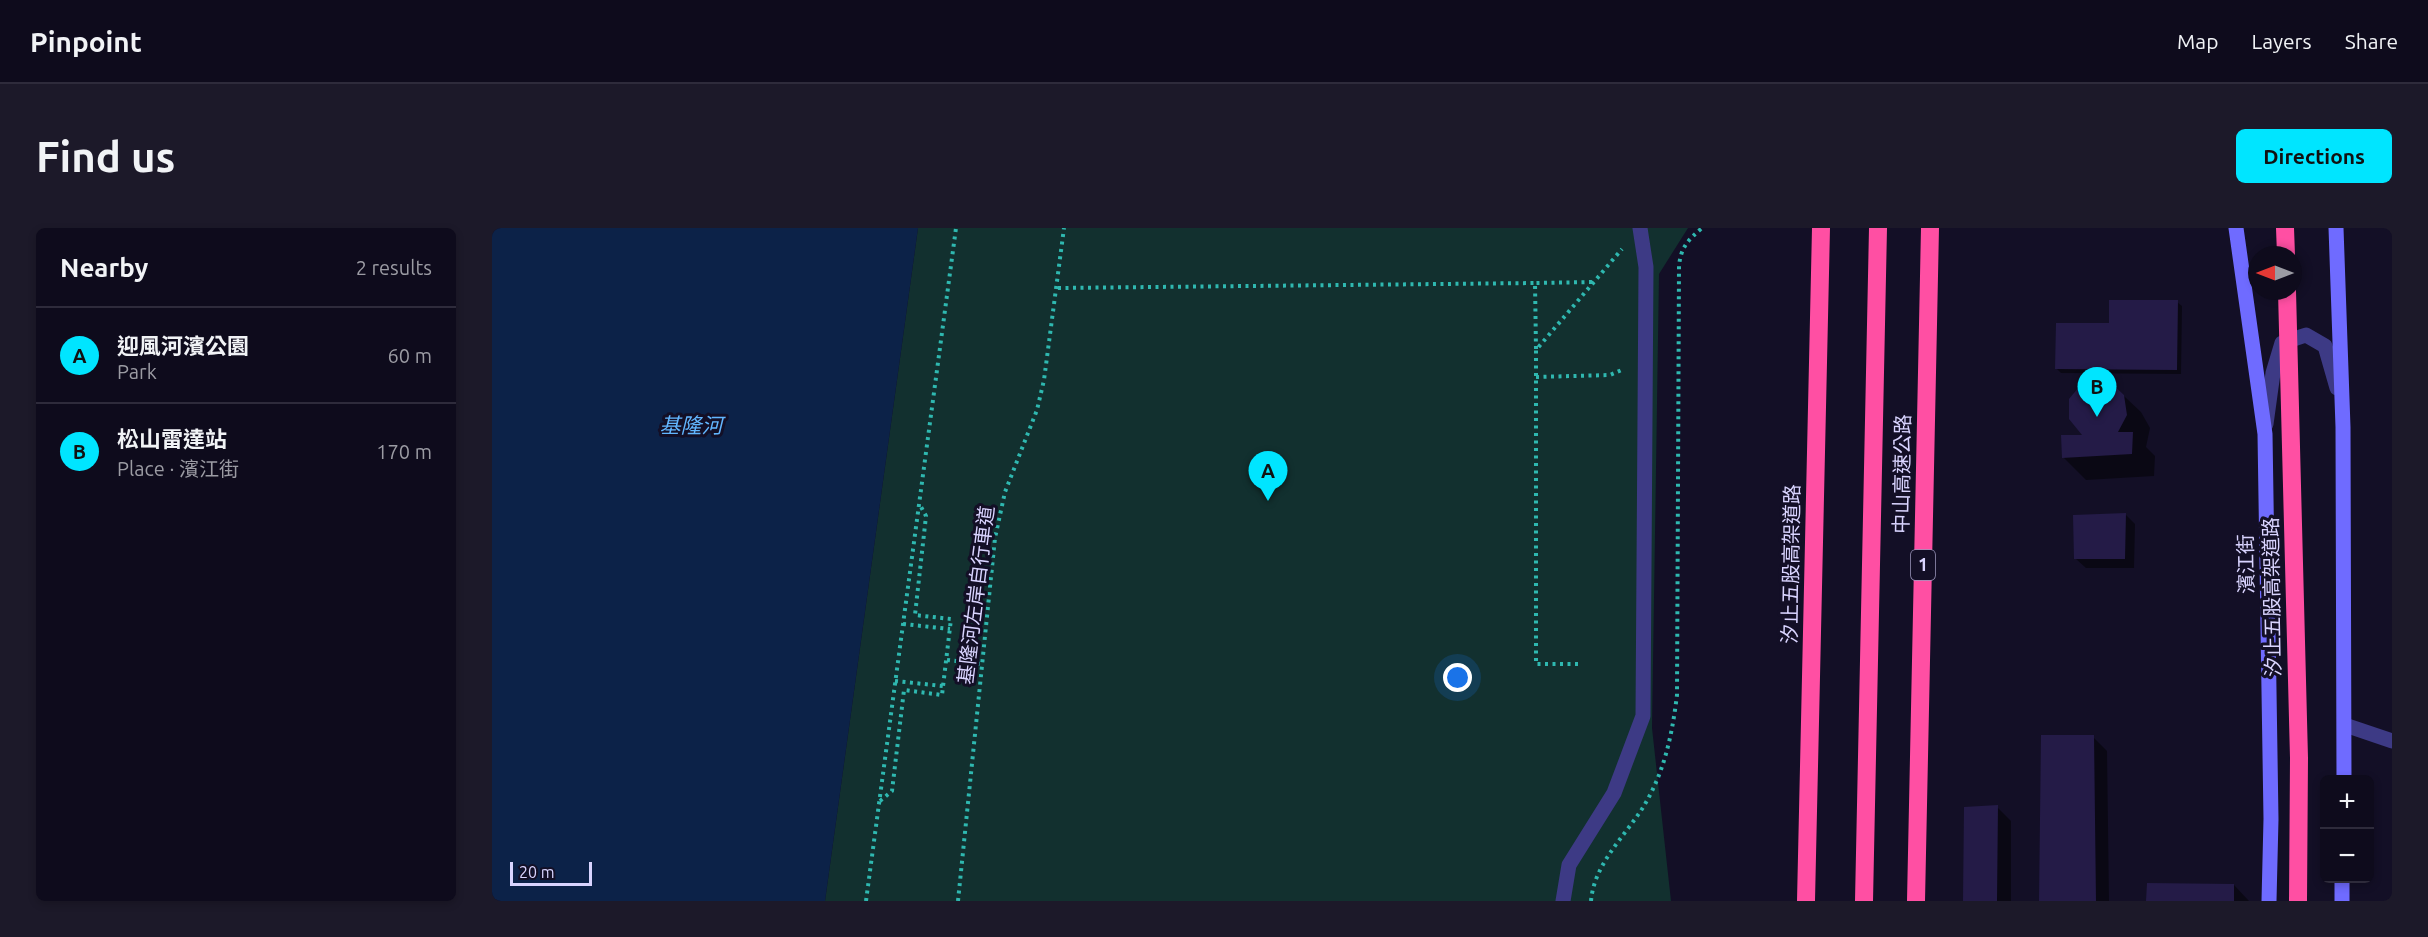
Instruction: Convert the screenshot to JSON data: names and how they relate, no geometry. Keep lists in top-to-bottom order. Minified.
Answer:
{"streets":{"highway":["中山高速公路","汐止五股高架道路","1"],"main road":["濱江街"],"path":["基隆河左岸自行車道"]},"water":["基隆河"],"scale_bar":"20 m","north":"left","page":{"header":"Pinpoint","nav":["Map","Layers","Share"],"buttons":"Directions","title":"Find us","heading":["Nearby","2 results"],"list":[{"mark":"A","name":"迎風河濱公園","note":"Park","value":"60 m"},{"mark":"B","name":"松山雷達站","note":"Place · 濱江街","value":"170 m"}],"pins":["B","A"],"map_buttons":["+","−"],"scale":"20 m"}}
